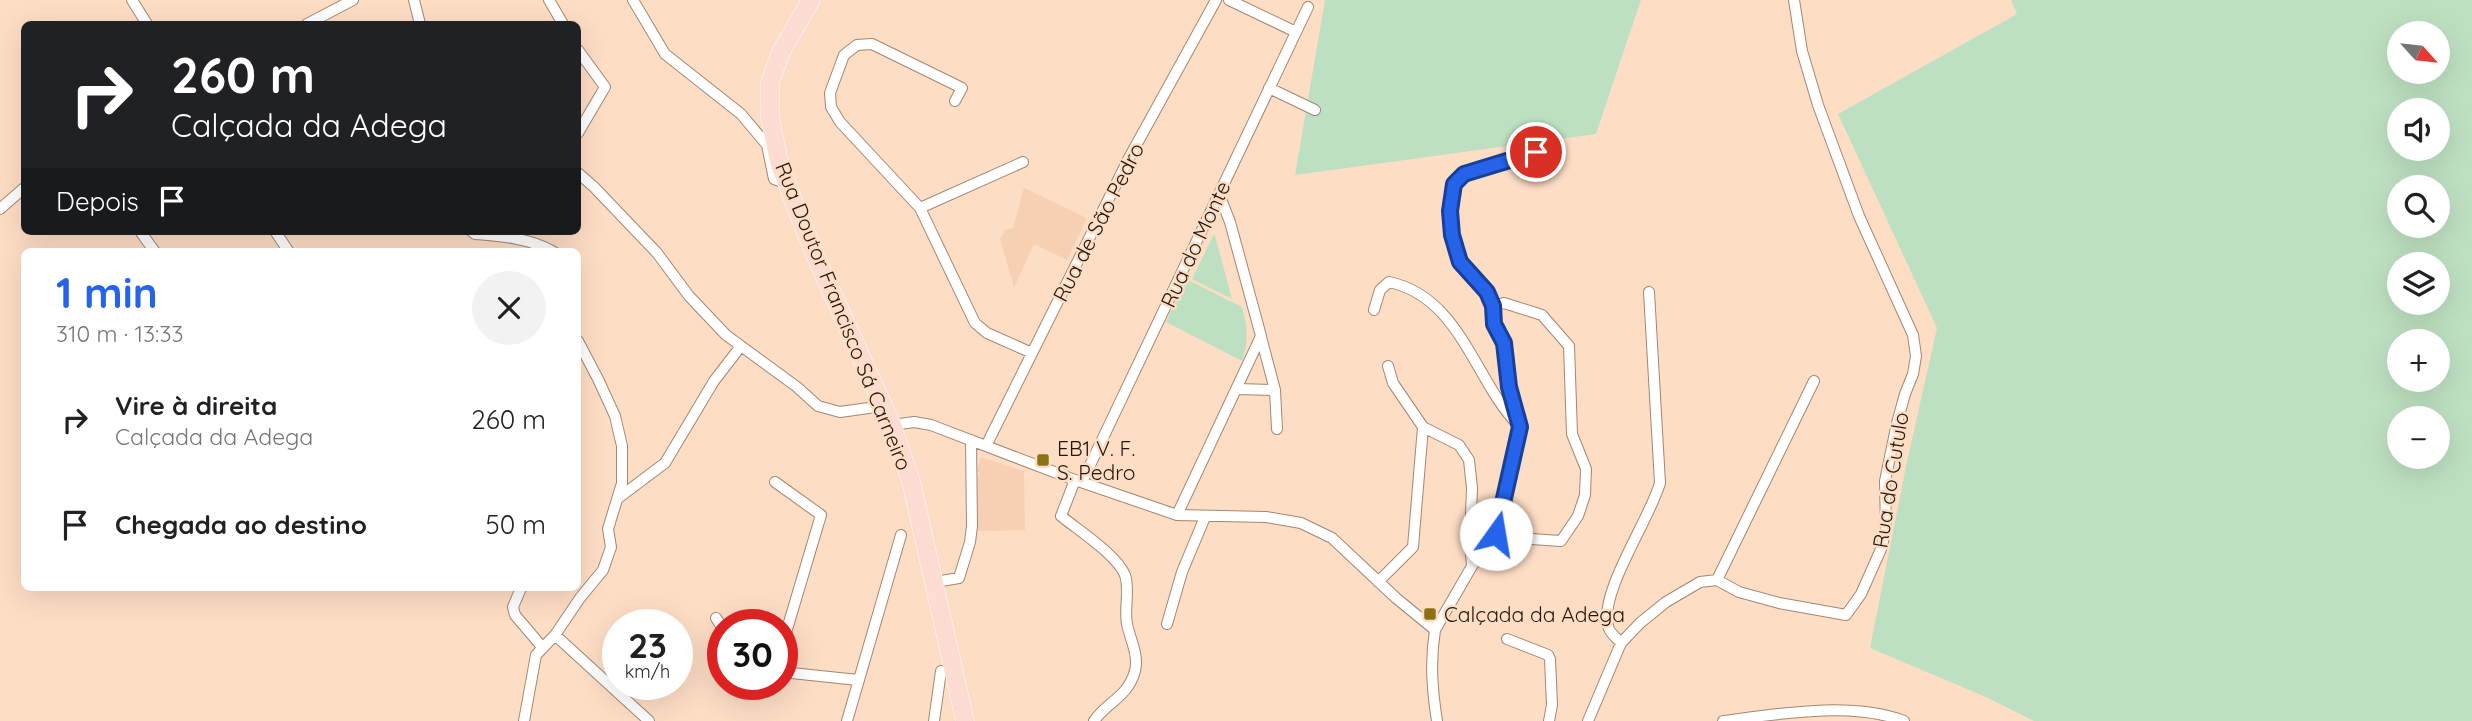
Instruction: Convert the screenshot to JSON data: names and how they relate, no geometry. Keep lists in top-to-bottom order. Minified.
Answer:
{"streets":{"main road":["Rua Doutor Francisco Sá Carneiro"],"street":["Rua de São Pedro","Rua do Monte","Rua do Cutulo"]},"places":{"transit":["EB1 V. F. S. Pedro","Calçada da Adega"]},"north":"bottom right","page":{"map_buttons":["+","−"],"turn":["260 m","Calçada da Adega"],"then":"Depois","heading":["1 min","310 m · 13:33"],"list":[{"name":"Vire à direita","note":"Calçada da Adega","value":"260 m"},{"name":"Chegada ao destino","value":"50 m"}],"speed":"23 km/h","limit":"30"}}
